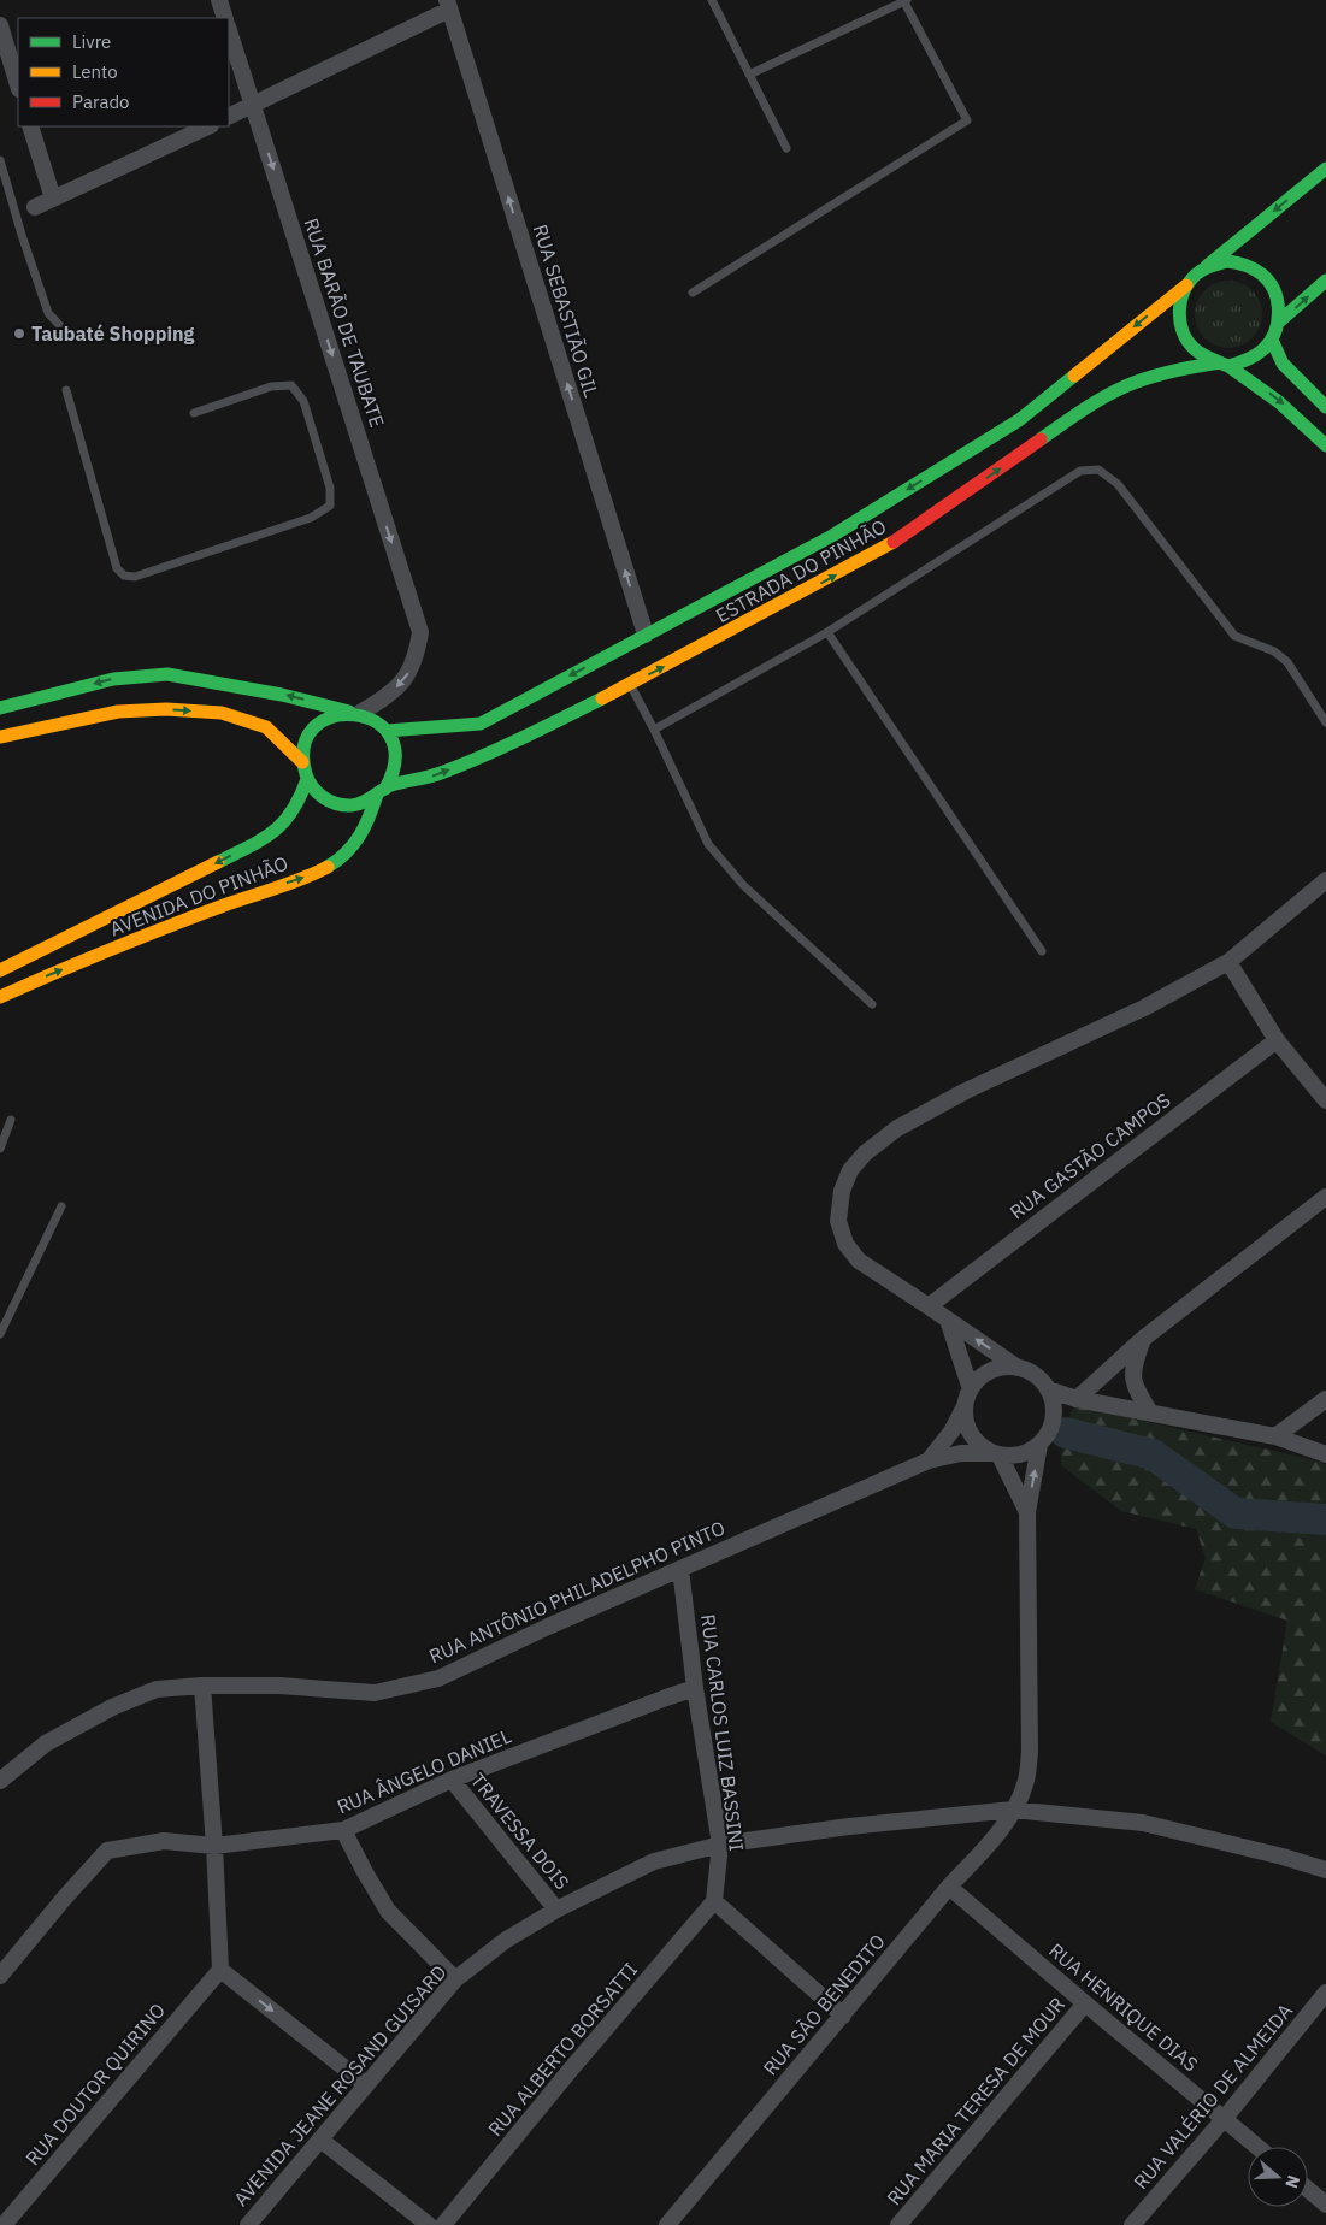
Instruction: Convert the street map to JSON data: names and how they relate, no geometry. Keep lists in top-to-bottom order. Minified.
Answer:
{"streets":{"street":["RUA SEBASTIÃO GIL","RUA BARÃO DE TAUBATE","ESTRADA DO PINHÃO","AVENIDA DO PINHÃO","RUA GASTÃO CAMPOS","RUA ANTÔNIO PHILADELPHO PINTO","RUA CARLOS LUIZ BASSINI","RUA ÂNGELO DANIEL","TRAVESSA DOIS","RUA SÃO BENEDITO","RUA HENRIQUE DIAS","RUA ALBERTO BORSATTI","RUA DOUTOR QUIRINO","AVENIDA JEANE ROSAND GUISARD","RUA VALÉRIO DE ALMEIDA","RUA MARIA TERESA DE MOUR"]},"crossings":[["RUA SEBASTIÃO GIL","ESTRADA DO PINHÃO"],["RUA BARÃO DE TAUBATE","ESTRADA DO PINHÃO"],["RUA BARÃO DE TAUBATE","AVENIDA DO PINHÃO"],["ESTRADA DO PINHÃO","AVENIDA DO PINHÃO"],["RUA ANTÔNIO PHILADELPHO PINTO","RUA CARLOS LUIZ BASSINI"],["RUA CARLOS LUIZ BASSINI","RUA ÂNGELO DANIEL"],["RUA CARLOS LUIZ BASSINI","RUA ALBERTO BORSATTI"],["RUA CARLOS LUIZ BASSINI","AVENIDA JEANE ROSAND GUISARD"],["RUA ÂNGELO DANIEL","TRAVESSA DOIS"],["TRAVESSA DOIS","AVENIDA JEANE ROSAND GUISARD"],["RUA SÃO BENEDITO","RUA HENRIQUE DIAS"],["RUA SÃO BENEDITO","AVENIDA JEANE ROSAND GUISARD"],["RUA HENRIQUE DIAS","RUA VALÉRIO DE ALMEIDA"],["RUA HENRIQUE DIAS","RUA MARIA TERESA DE MOUR"]],"one_way":["RUA SEBASTIÃO GIL","RUA BARÃO DE TAUBATE"],"places":["Taubaté Shopping"],"legend":["Livre","Lento","Parado"],"north":"right"}
